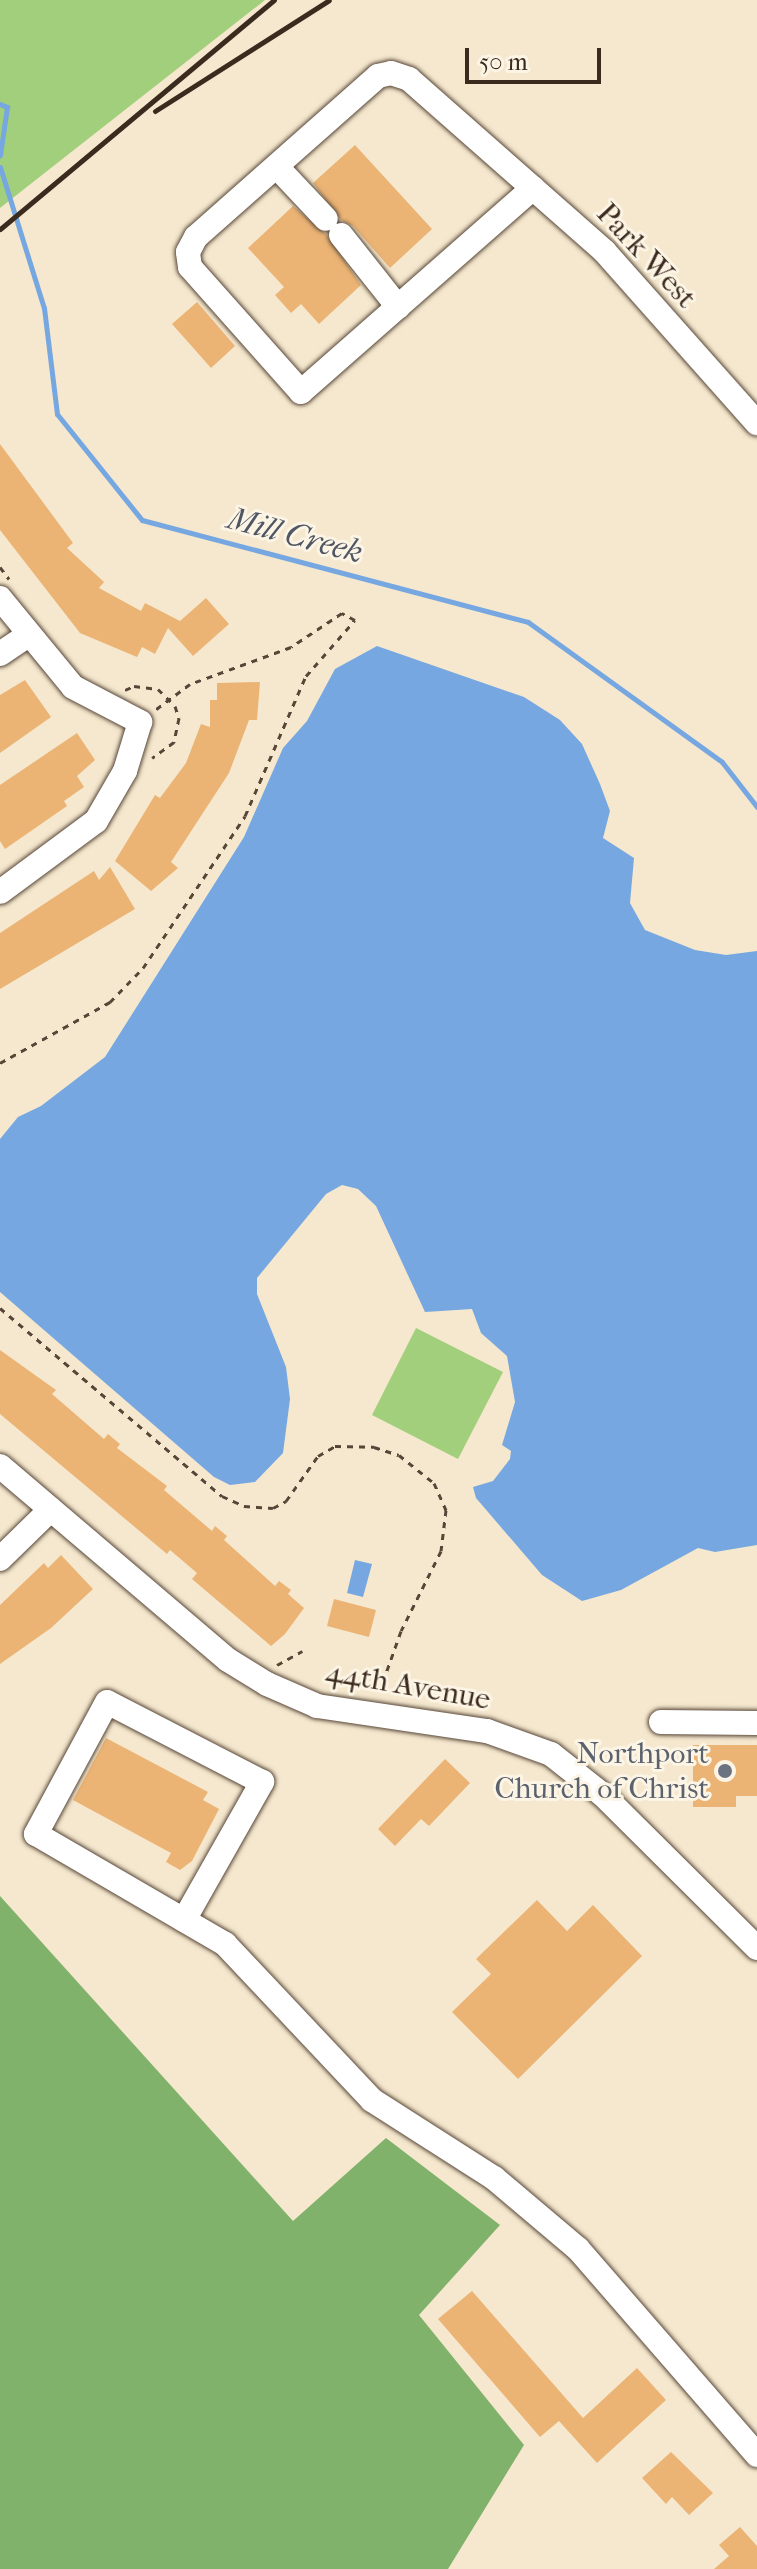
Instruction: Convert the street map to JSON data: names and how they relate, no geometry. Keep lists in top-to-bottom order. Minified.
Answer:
{"streets":{"street":["Park West","44th Avenue"]},"water":["Mill Creek"],"places":["Northport Church of Christ"],"scale_bar":"50 m"}
